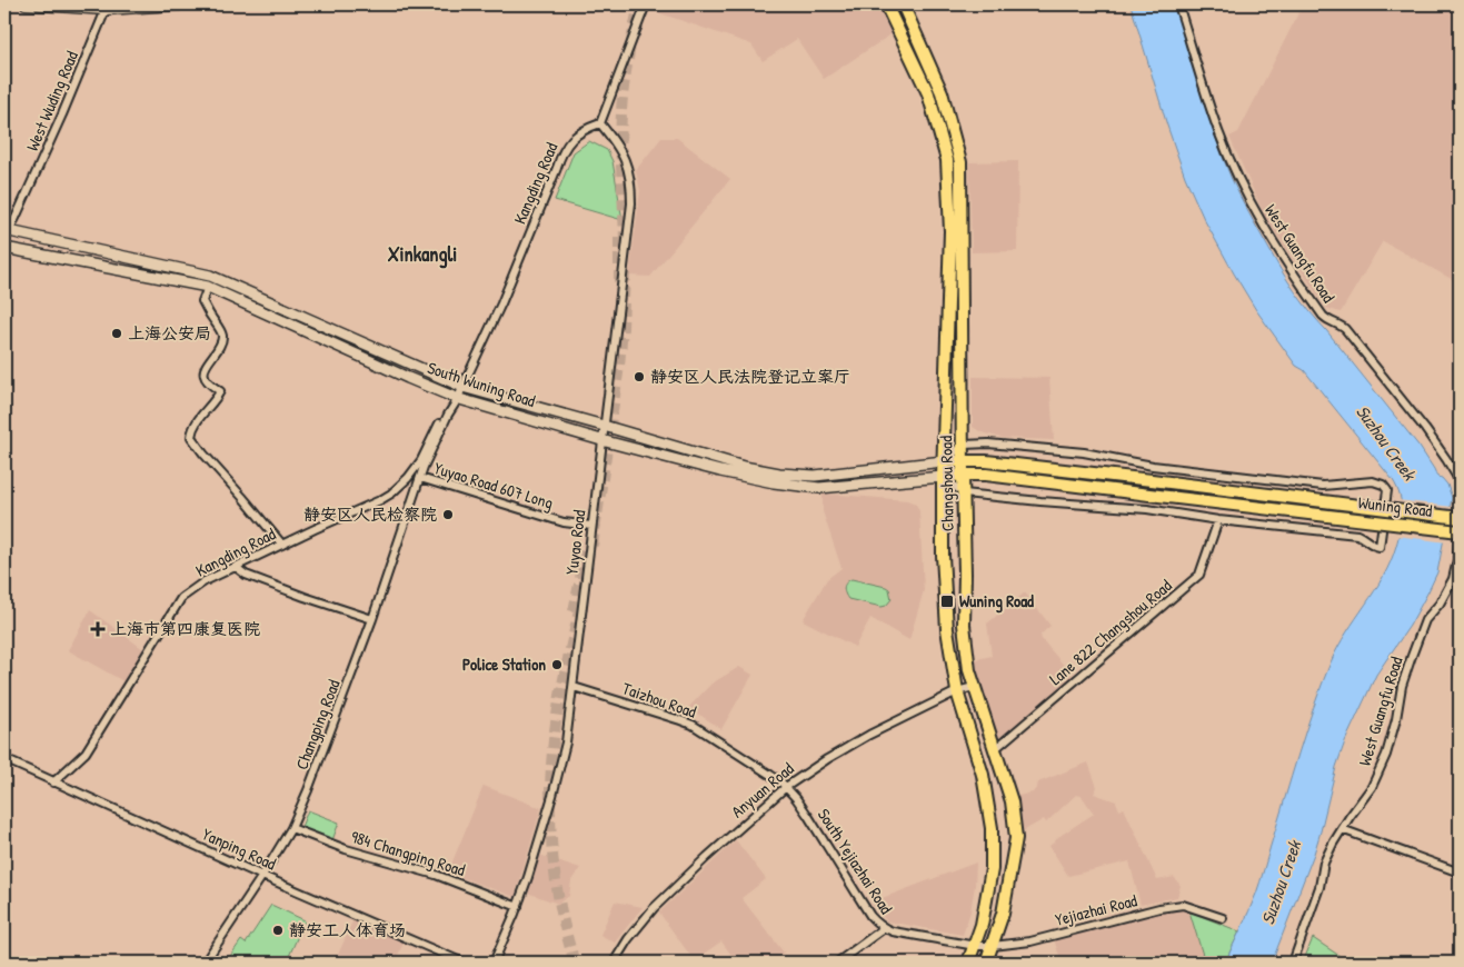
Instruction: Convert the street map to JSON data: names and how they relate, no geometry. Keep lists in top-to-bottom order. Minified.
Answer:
{"streets":{"main road":["South Wuning Road","Changshou Road","Wuning Road"],"street":["West Wuding Road","Kangding Road","West Guangfu Road","Yuyao Road 607 Long","Yuyao Road","Lane 822 Changshou Road","Taizhou Road","Changping Road","Anyuan Road","Yanping Road","984 Changping Road","South Yejiazhai Road","Yejiazhai Road"]},"crossings":[["West Wuding Road","South Wuning Road"],["Kangding Road","South Wuning Road"],["Kangding Road","Yuyao Road 607 Long"],["Kangding Road","Yuyao Road"],["Kangding Road","Changping Road"],["Kangding Road","Yanping Road"],["South Wuning Road","Changshou Road"],["South Wuning Road","Wuning Road"],["South Wuning Road","Yuyao Road"],["Changshou Road","Wuning Road"],["Changshou Road","Lane 822 Changshou Road"],["Changshou Road","Anyuan Road"],["Changshou Road","South Yejiazhai Road"],["Changshou Road","Yejiazhai Road"],["Yuyao Road 607 Long","Yuyao Road"],["Yuyao Road 607 Long","Changping Road"],["Yuyao Road","Taizhou Road"],["Yuyao Road","984 Changping Road"],["Taizhou Road","Anyuan Road"],["Taizhou Road","South Yejiazhai Road"],["Changping Road","Yanping Road"],["Changping Road","984 Changping Road"],["Anyuan Road","South Yejiazhai Road"],["South Yejiazhai Road","Yejiazhai Road"]],"districts":["Xinkangli"],"water":["Suzhou Creek"],"places":{"other":["上海公安局","静安区人民法院登记立案厅","静安区人民检察院","Police Station","静安工人体育场"],"transit":["Wuning Road"],"health":["上海市第四康复医院"]}}
